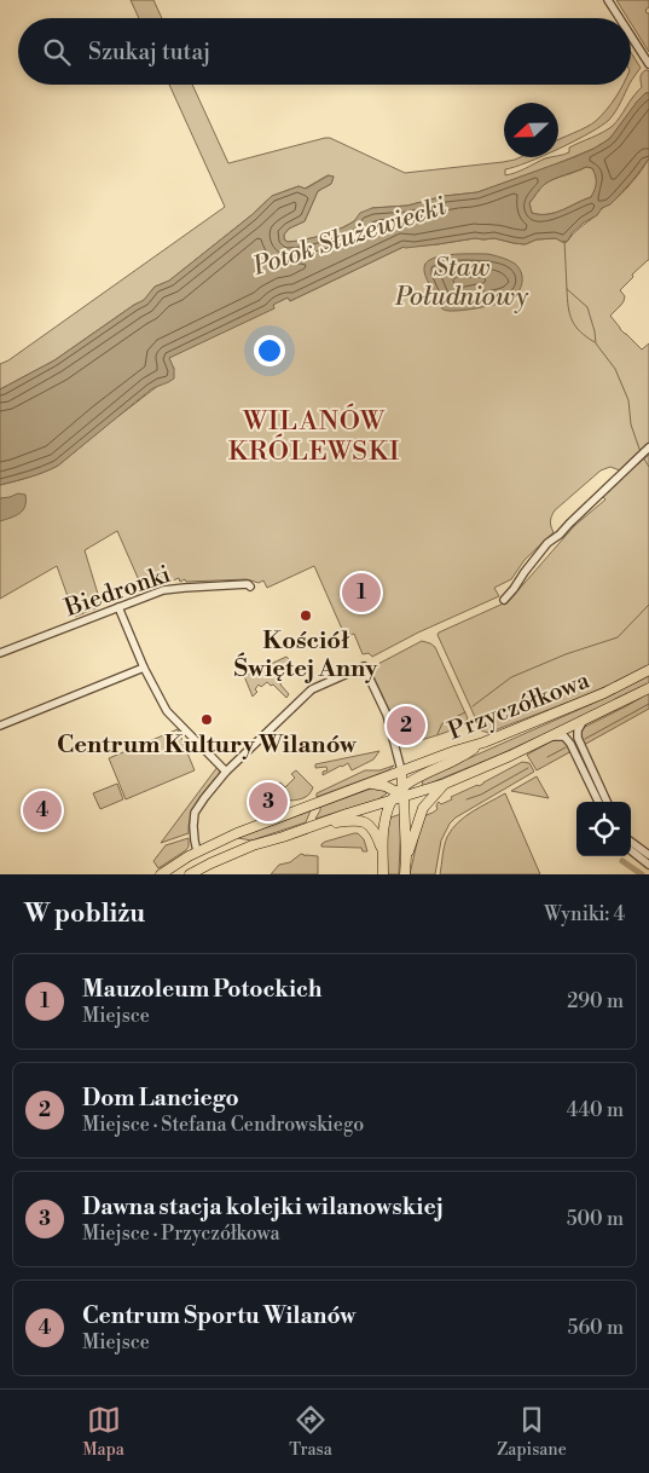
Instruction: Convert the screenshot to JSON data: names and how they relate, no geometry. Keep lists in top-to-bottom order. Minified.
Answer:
{"streets":{"main road":["Przyczółkowa"],"street":["Biedronki"]},"districts":["WILANÓW KRÓLEWSKI"],"water":["Potok Służewiecki","Staw Południowy"],"places":["Kościół Świętej Anny","Centrum Kultury Wilanów"],"north":"left","page":{"search":"Szukaj tutaj","pins":["1","2","3","4"],"heading":["W pobliżu","Wyniki: 4"],"list":[{"mark":"1","name":"Mauzoleum Potockich","note":"Miejsce","value":"290 m"},{"mark":"2","name":"Dom Lanciego","note":"Miejsce · Stefana Cendrowskiego","value":"440 m"},{"mark":"3","name":"Dawna stacja kolejki wilanowskiej","note":"Miejsce · Przyczółkowa","value":"500 m"},{"mark":"4","name":"Centrum Sportu Wilanów","note":"Miejsce","value":"560 m"}],"nav":["Mapa","Trasa","Zapisane"]}}
